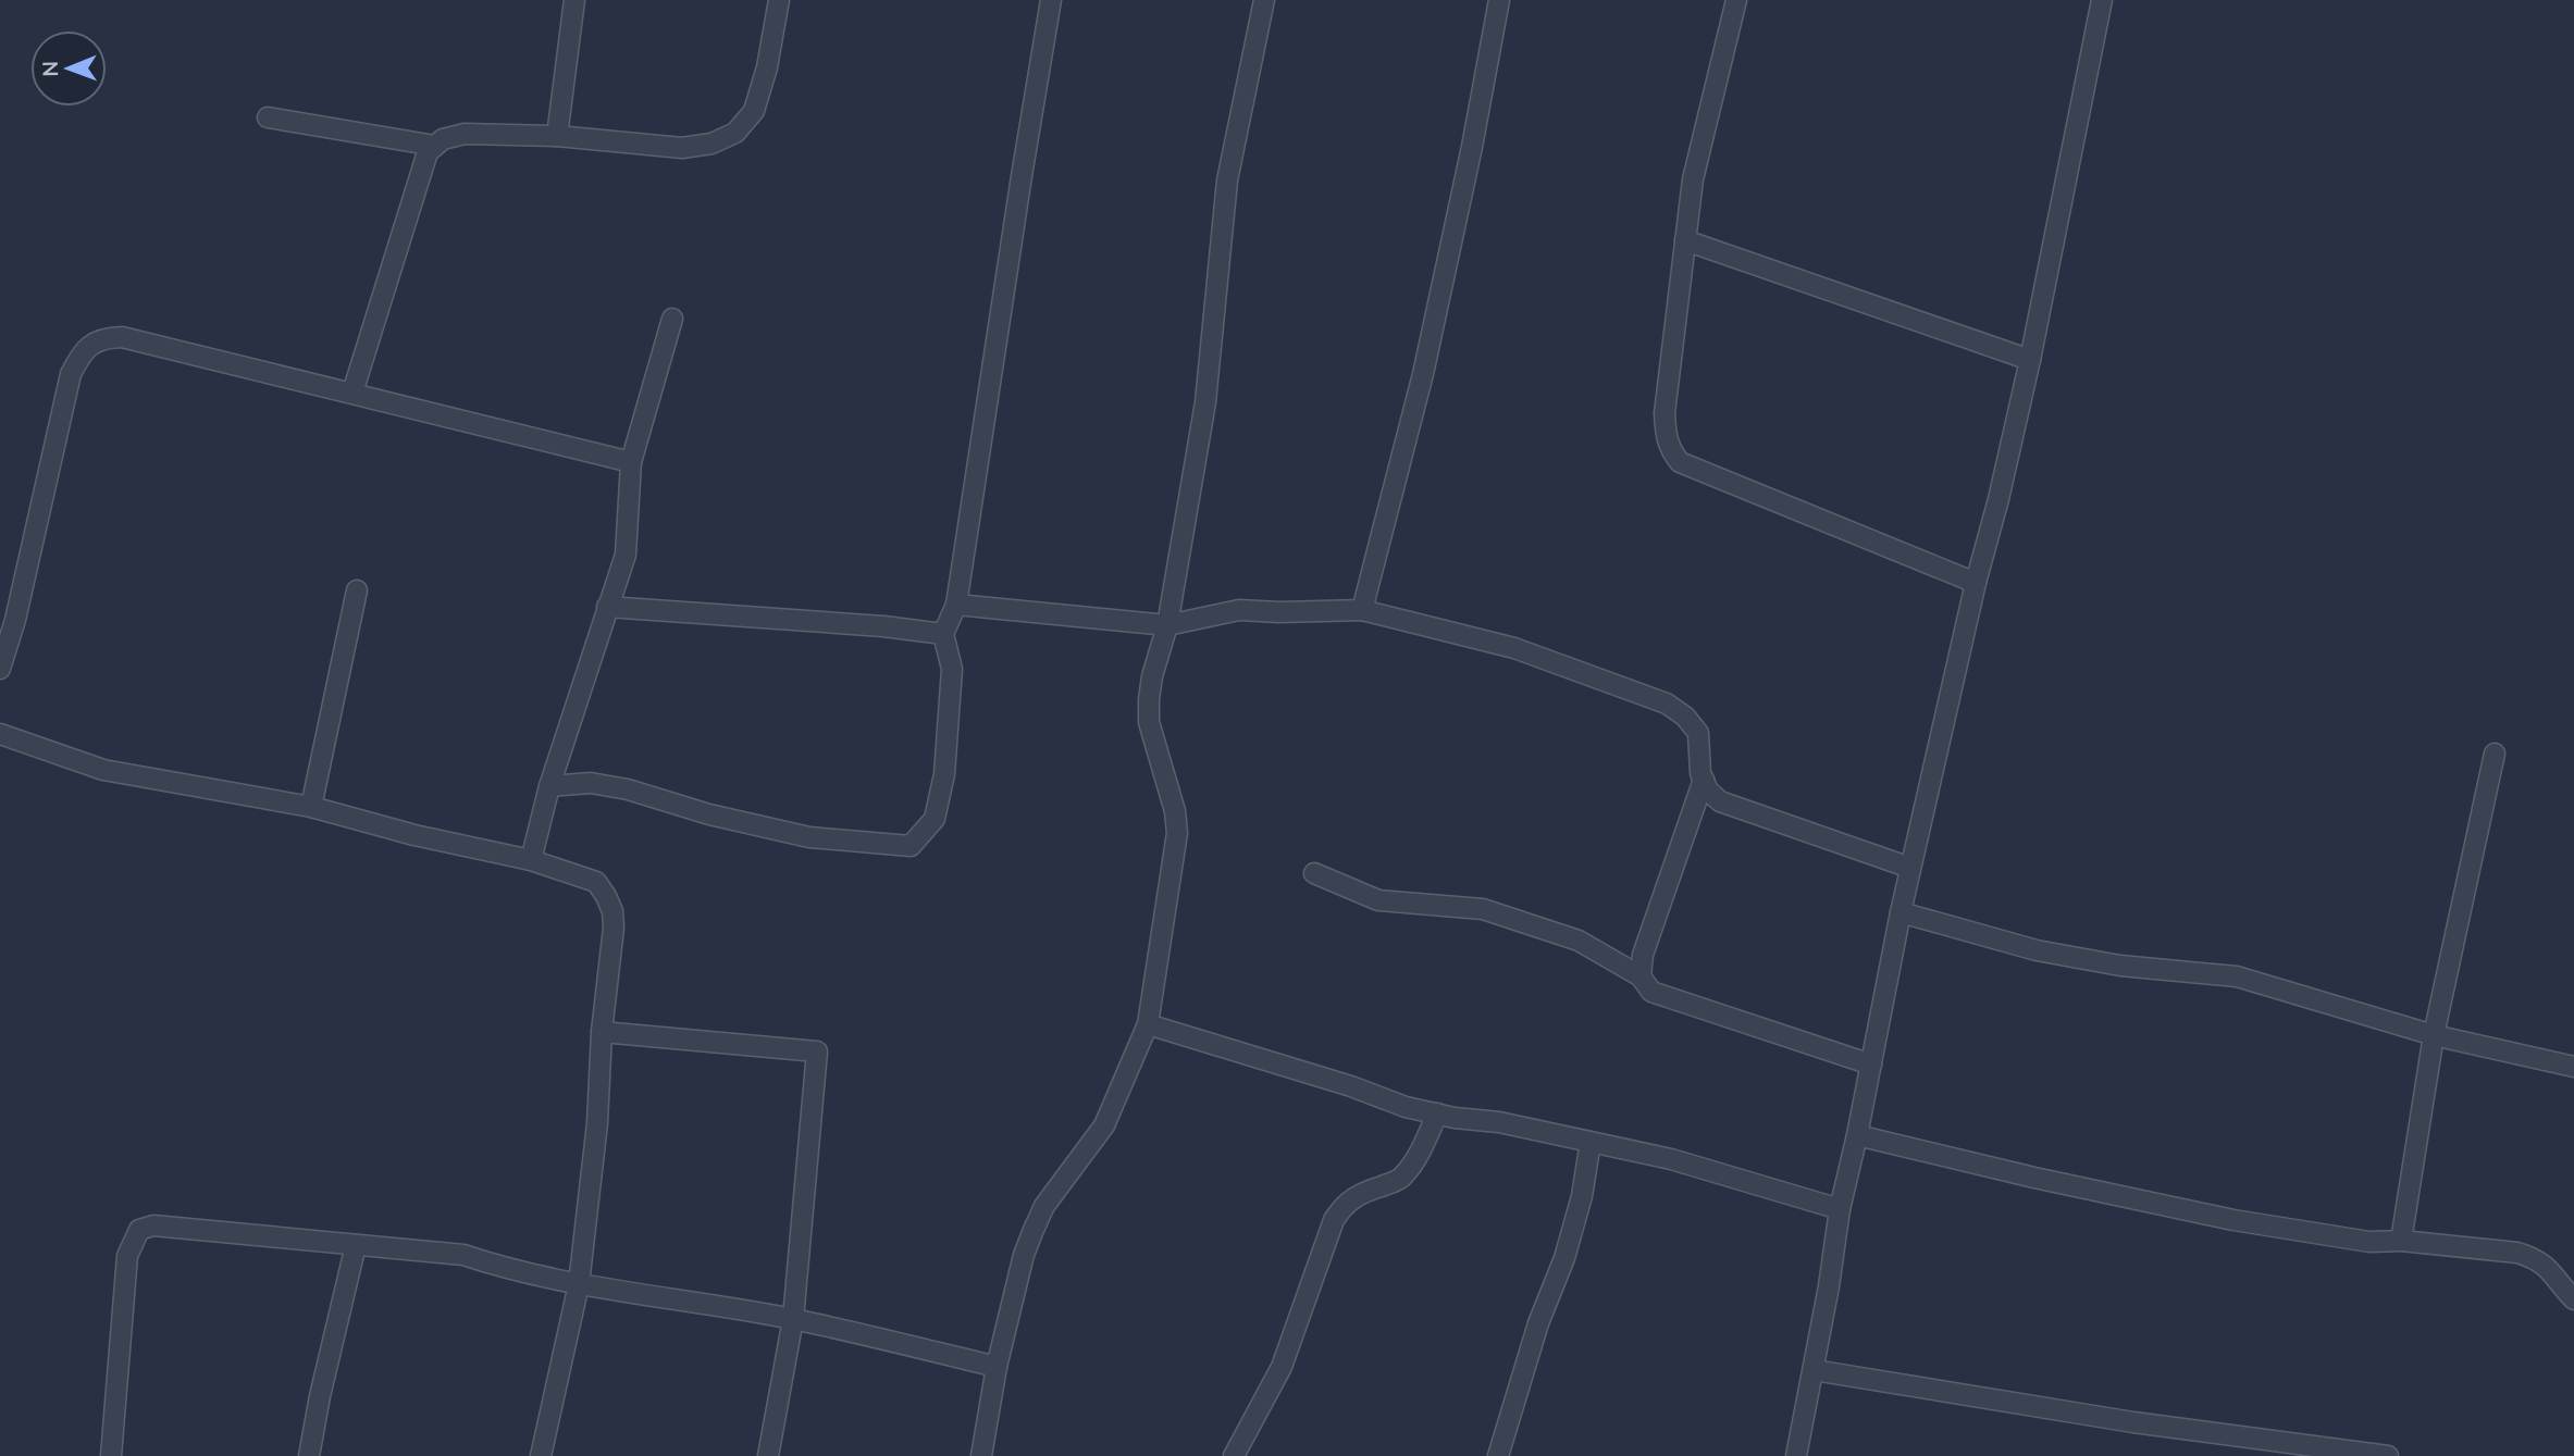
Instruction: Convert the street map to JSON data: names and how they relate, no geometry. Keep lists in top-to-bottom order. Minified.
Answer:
{"north":"left"}
